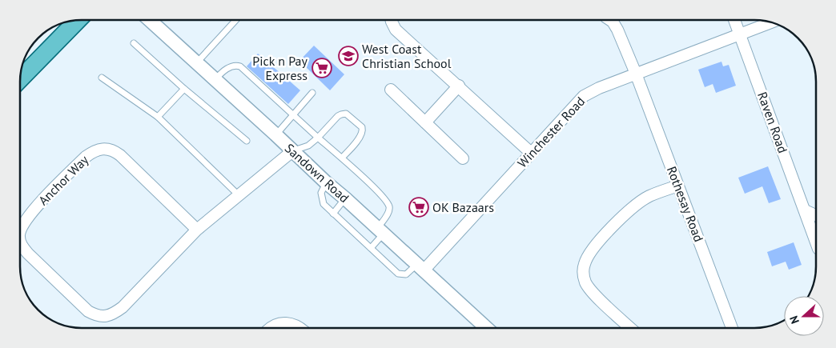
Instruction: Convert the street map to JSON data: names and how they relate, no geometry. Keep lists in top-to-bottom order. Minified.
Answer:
{"streets":{"street":["Raven Road","Winchester Road","Sandown Road","Anchor Way","Rothesay Road"]},"crossings":[["Raven Road","Winchester Road"],["Winchester Road","Sandown Road"],["Winchester Road","Rothesay Road"],["Sandown Road","Anchor Way"]],"places":{"school or university":["West Coast Christian School"],"supermarket":["Pick n Pay Express","OK Bazaars"]},"north":"left"}
